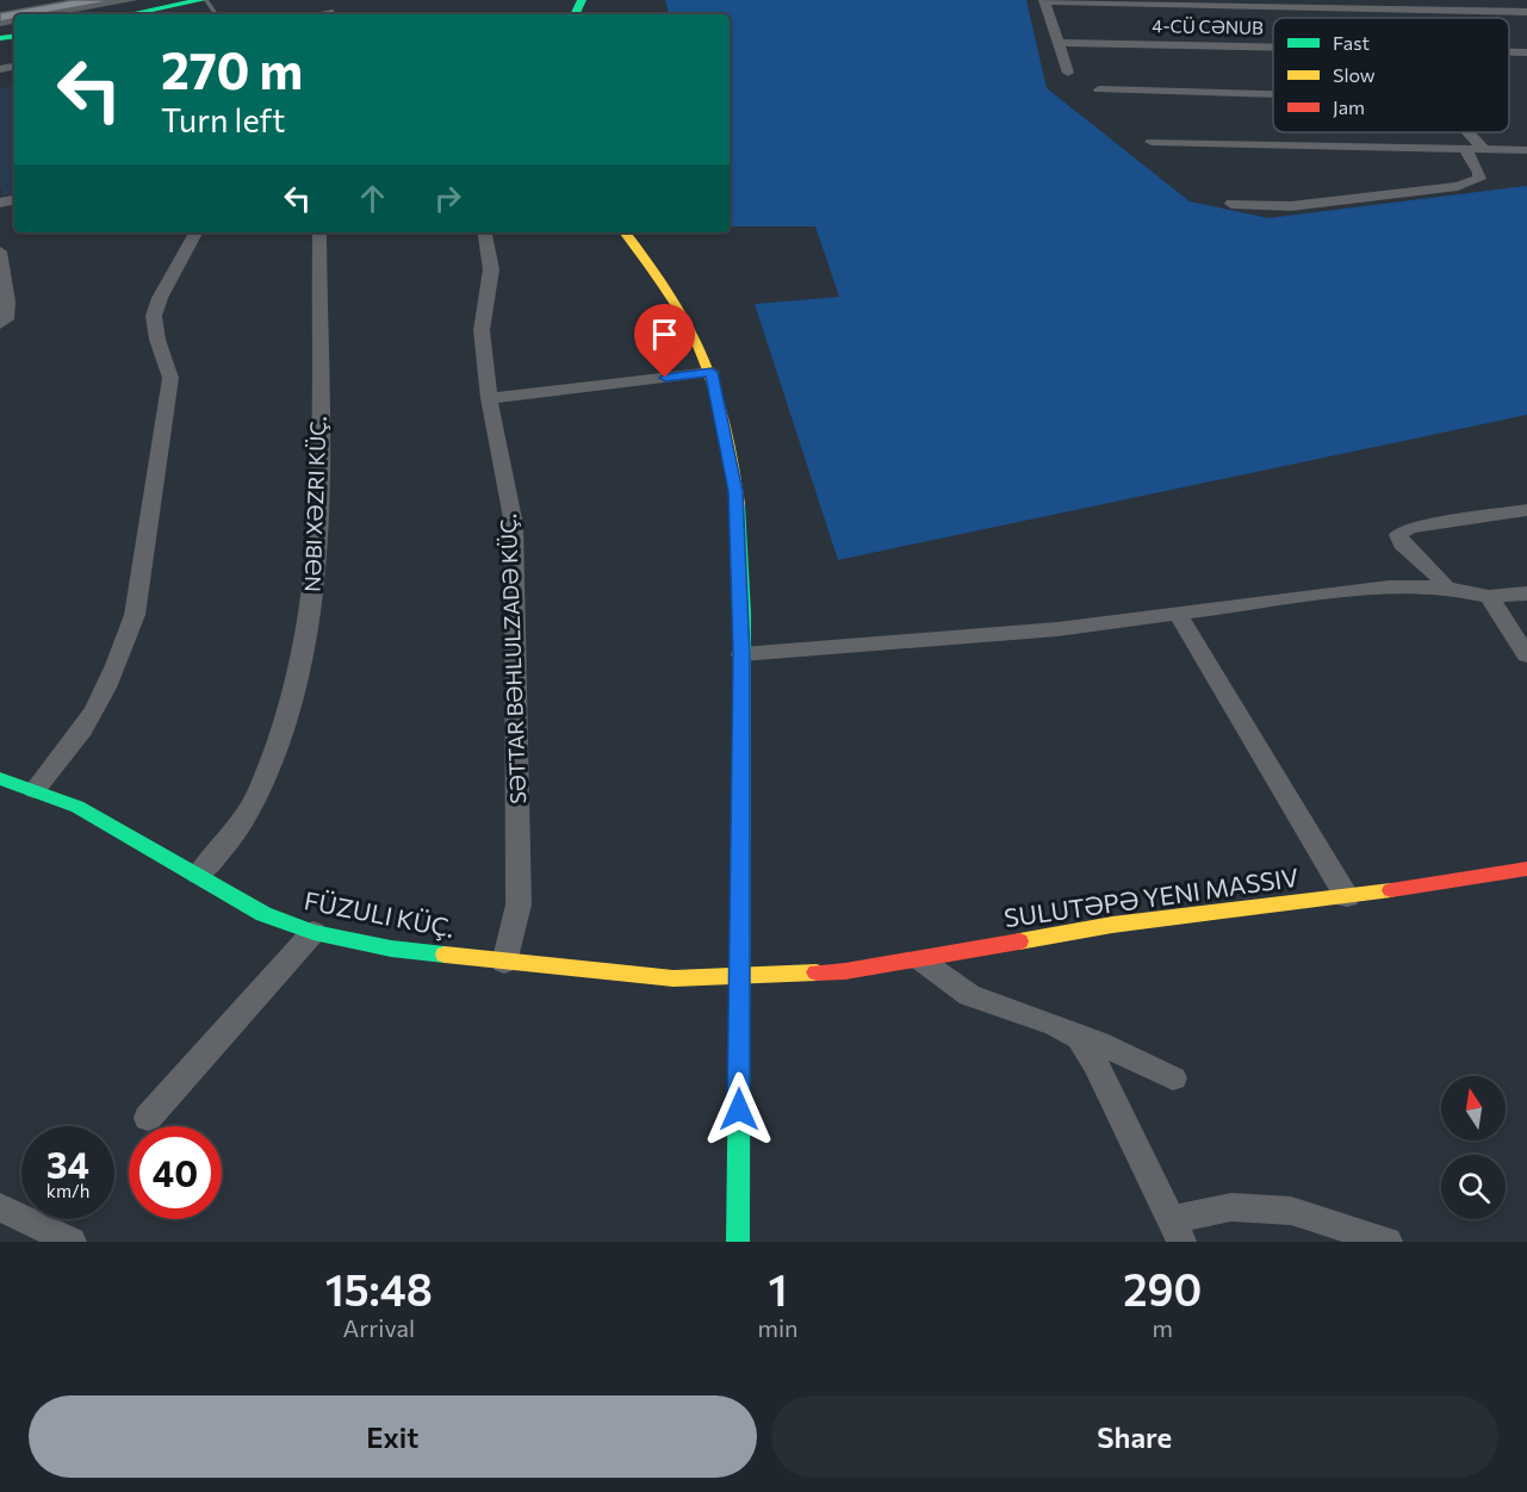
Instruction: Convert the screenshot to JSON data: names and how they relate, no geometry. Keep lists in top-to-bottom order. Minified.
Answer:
{"streets":{"street":["4-CÜ CƏNUB","NƏBI XƏZRI KÜÇ.","SƏTTAR BƏHLULZADƏ KÜÇ.","SULUTƏPƏ YENI MASSIV","FÜZULI KÜÇ."]},"crossings":[["NƏBI XƏZRI KÜÇ.","FÜZULI KÜÇ."],["SƏTTAR BƏHLULZADƏ KÜÇ.","FÜZULI KÜÇ."],["SULUTƏPƏ YENI MASSIV","FÜZULI KÜÇ."]],"legend":["Fast","Slow","Jam"],"north":"top","page":{"turn":["270 m","Turn left"],"speed":"34 km/h","limit":"40","eta":["15:48","Arrival","1","min","290","m"],"buttons":["Exit","Share"]}}
